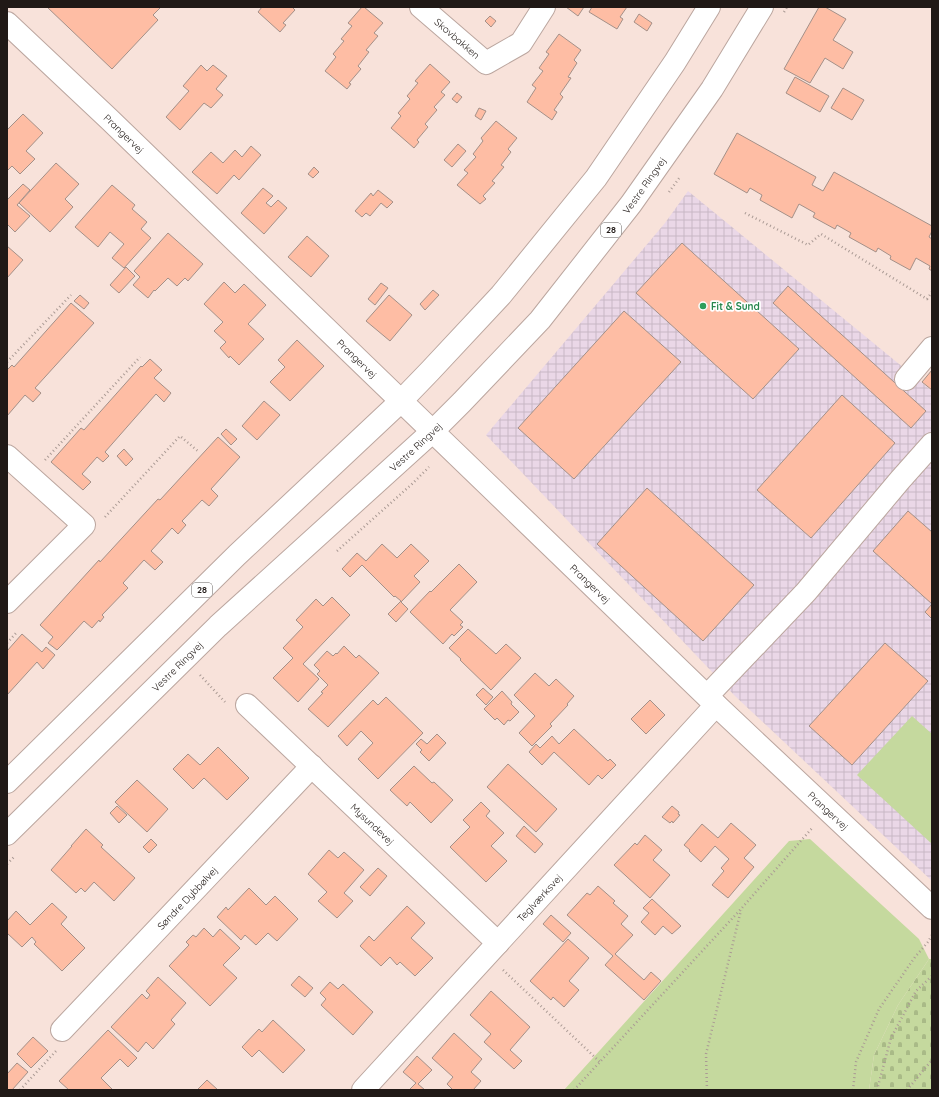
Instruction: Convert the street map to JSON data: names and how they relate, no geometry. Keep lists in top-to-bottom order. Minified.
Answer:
{"streets":{"street":["Skovbakken","Prangervej","Vestre Ringvej","28","Mysundevej","Søndre Dybbølvej","Teglværksvej"]},"crossings":[["Prangervej","Vestre Ringvej"],["Prangervej","28"],["Prangervej","Teglværksvej"],["Mysundevej","Søndre Dybbølvej"],["Mysundevej","Teglværksvej"]],"places":["Fit & Sund"]}
